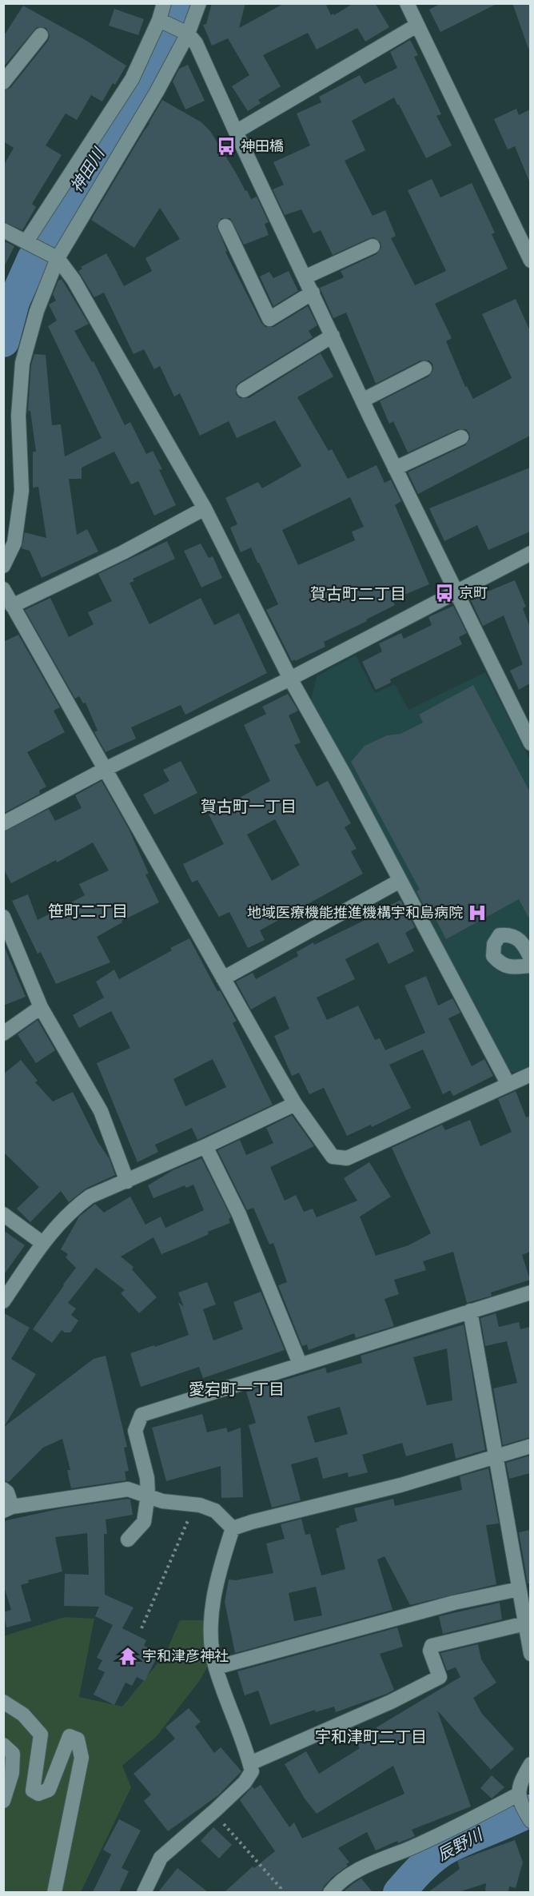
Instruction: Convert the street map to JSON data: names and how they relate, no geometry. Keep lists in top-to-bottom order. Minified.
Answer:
{"districts":["賀古町二丁目","賀古町一丁目","笹町二丁目","愛宕町一丁目","宇和津町二丁目"],"water":["神田川","辰野川"],"places":{"bus stop":["神田橋","京町"],"hospital":["地域医療機能推進機構宇和島病院"],"temple":["宇和津彦神社"]}}
